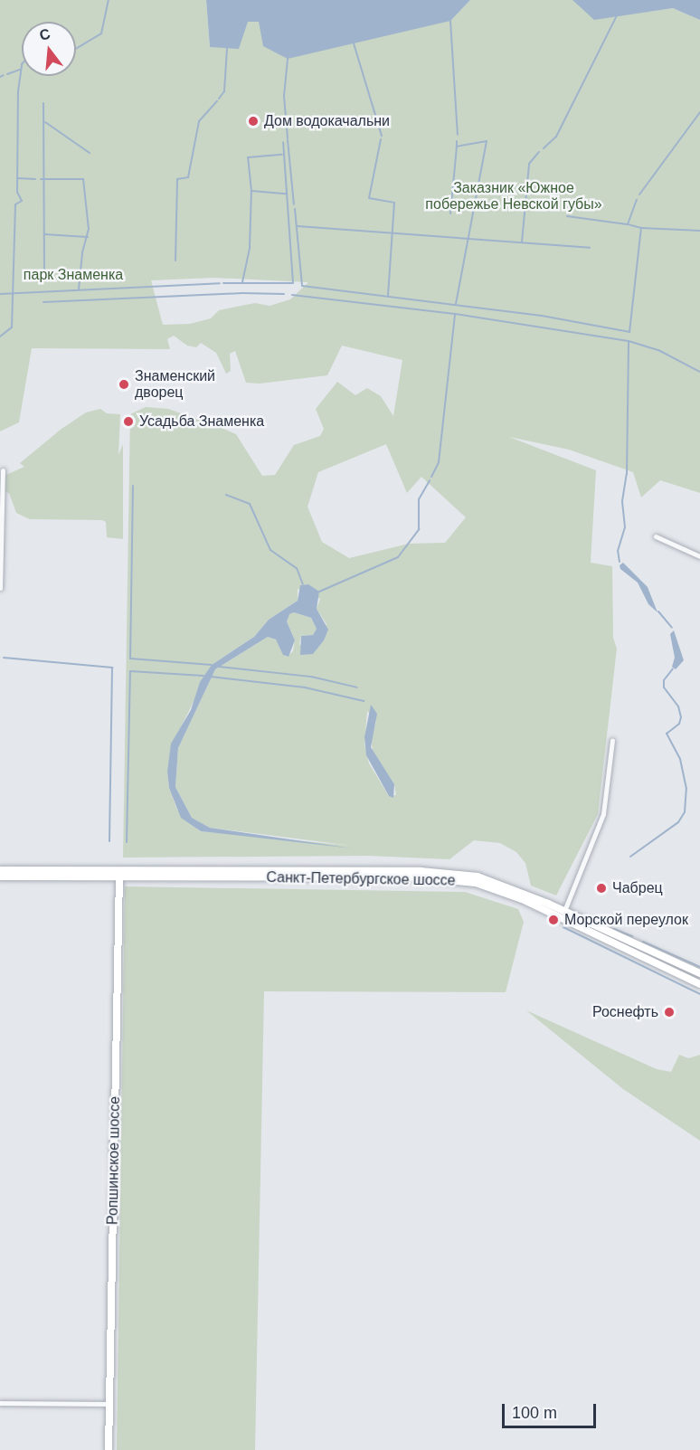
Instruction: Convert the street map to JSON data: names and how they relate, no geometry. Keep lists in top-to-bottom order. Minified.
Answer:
{"streets":{"main road":["Санкт-Петербургское шоссе","Ропшинское шоссе"]},"crossings":[["Санкт-Петербургское шоссе","Ропшинское шоссе"]],"parks":["Заказник «Южное побережье Невской губы»","парк Знаменка"],"places":["Дом водокачальни","Знаменский дворец","Усадьба Знаменка","Чабрец","Морской переулок","Роснефть"],"scale_bar":"100 m","north":"top"}
